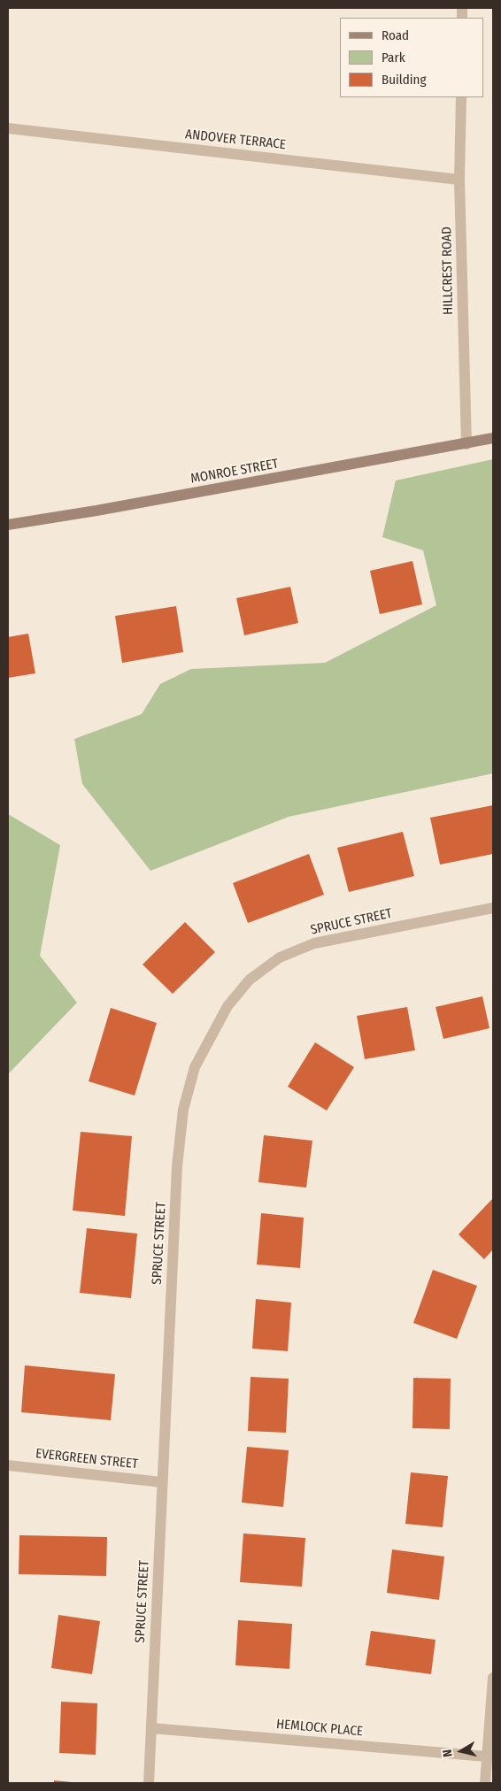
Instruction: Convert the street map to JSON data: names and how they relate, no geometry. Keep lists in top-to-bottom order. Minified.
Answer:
{"streets":{"main road":["MONROE STREET"],"street":["ANDOVER TERRACE","HILLCREST ROAD","SPRUCE STREET","EVERGREEN STREET","HEMLOCK PLACE"]},"crossings":[["ANDOVER TERRACE","HILLCREST ROAD"],["HILLCREST ROAD","MONROE STREET"],["SPRUCE STREET","EVERGREEN STREET"],["SPRUCE STREET","HEMLOCK PLACE"]],"legend":["Road","Park","Building"],"north":"left"}
